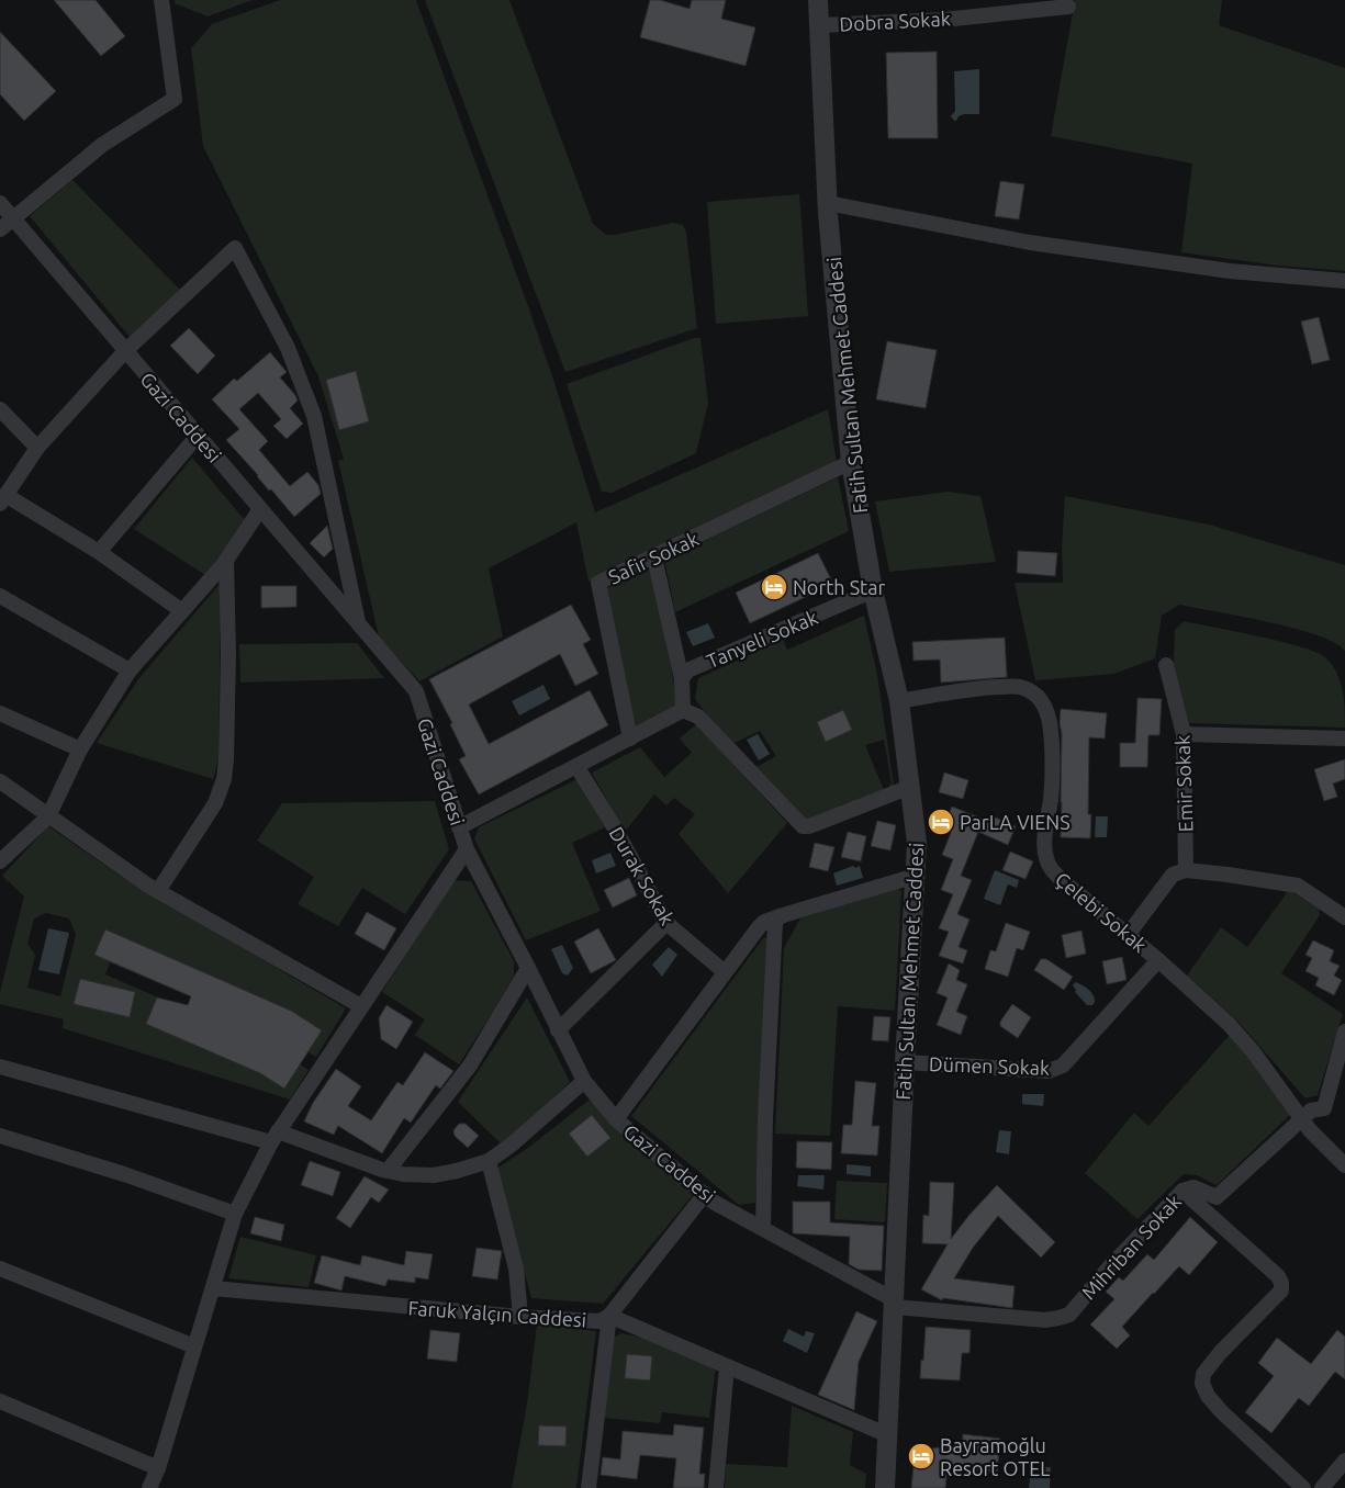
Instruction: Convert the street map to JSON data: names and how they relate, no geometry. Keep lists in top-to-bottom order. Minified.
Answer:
{"streets":{"street":["Dobra Sokak","Fatih Sultan Mehmet Caddesi","Gazi Caddesi","Safir Sokak","Tanyeli Sokak","Emir Sokak","Durak Sokak","Çelebi Sokak","Dümen Sokak","Mihriban Sokak","Faruk Yalçın Caddesi"]},"crossings":[["Dobra Sokak","Fatih Sultan Mehmet Caddesi"],["Fatih Sultan Mehmet Caddesi","Gazi Caddesi"],["Fatih Sultan Mehmet Caddesi","Safir Sokak"],["Fatih Sultan Mehmet Caddesi","Tanyeli Sokak"],["Fatih Sultan Mehmet Caddesi","Çelebi Sokak"],["Fatih Sultan Mehmet Caddesi","Dümen Sokak"],["Fatih Sultan Mehmet Caddesi","Mihriban Sokak"],["Fatih Sultan Mehmet Caddesi","Faruk Yalçın Caddesi"],["Gazi Caddesi","Mihriban Sokak"],["Çelebi Sokak","Dümen Sokak"],["Çelebi Sokak","Mihriban Sokak"]],"places":{"hotel":["North Star","ParLA VIENS","Bayramoğlu Resort OTEL"]}}
